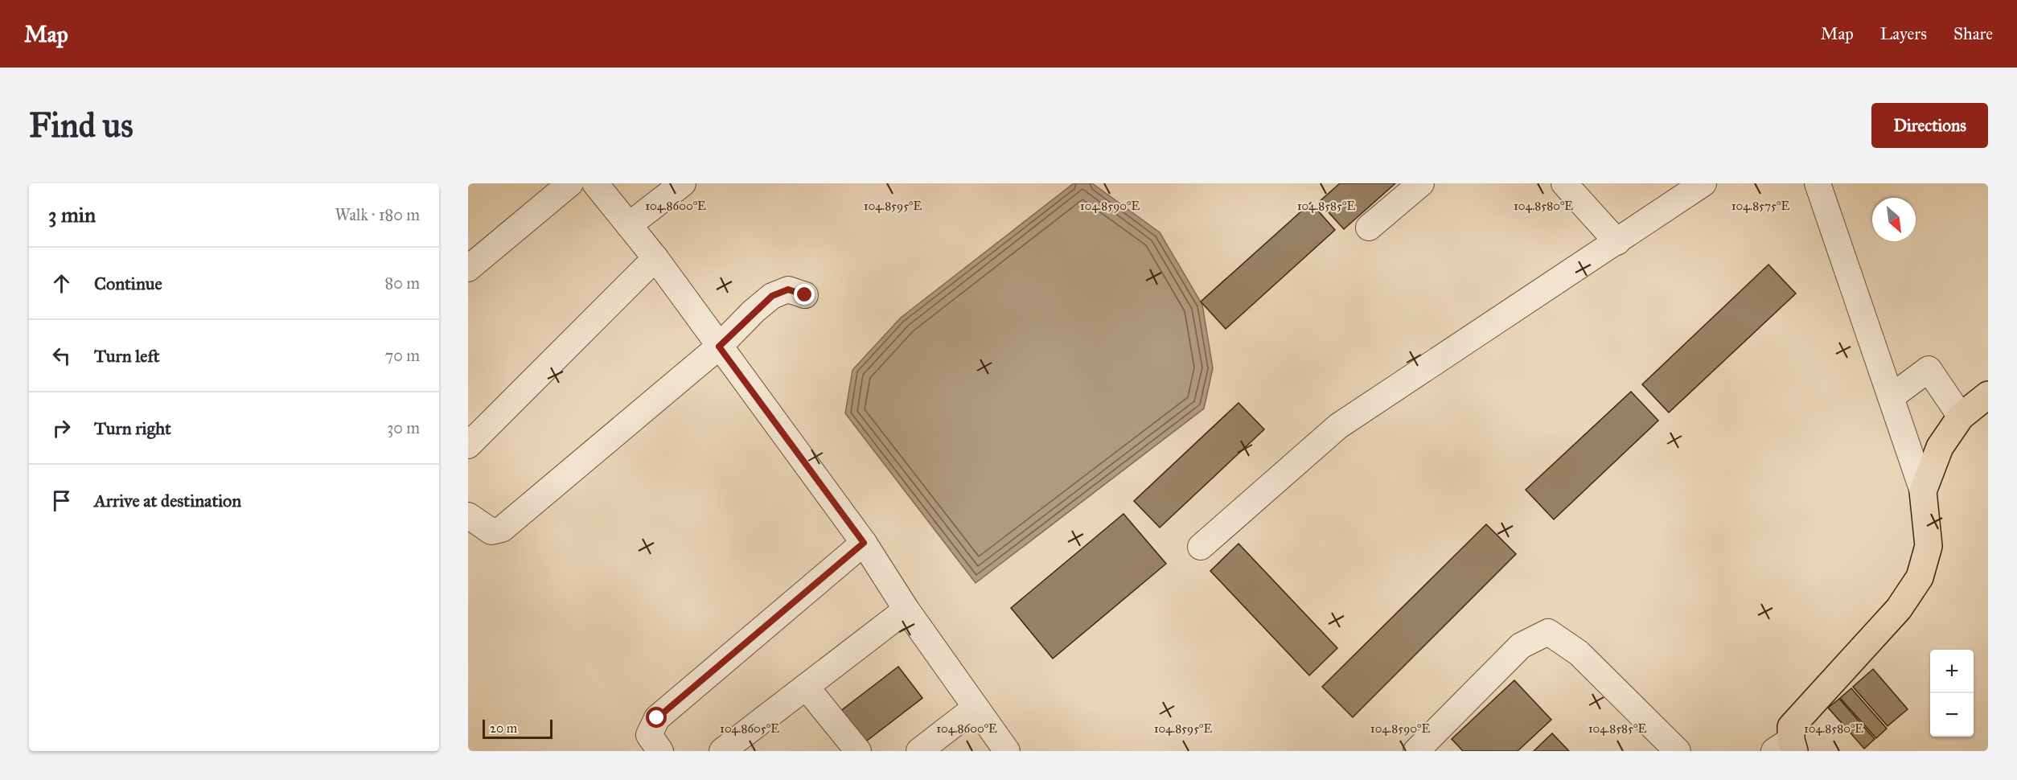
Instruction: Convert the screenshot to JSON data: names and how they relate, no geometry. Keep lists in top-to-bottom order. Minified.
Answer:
{"scale_bar":"20 m","north":"bottom right","page":{"header":"Map","nav":["Map","Layers","Share"],"buttons":"Directions","title":"Find us","heading":["3 min","Walk · 180 m"],"list":[["Continue","80 m"],["Turn left","70 m"],["Turn right","30 m"],"Arrive at destination"],"map_buttons":["+","−"],"scale":"20 m"},"coordinates":["104.8580°E","104.8575°E","104.8600°E","104.8595°E","104.8590°E","104.8585°E","104.8605°E"]}
